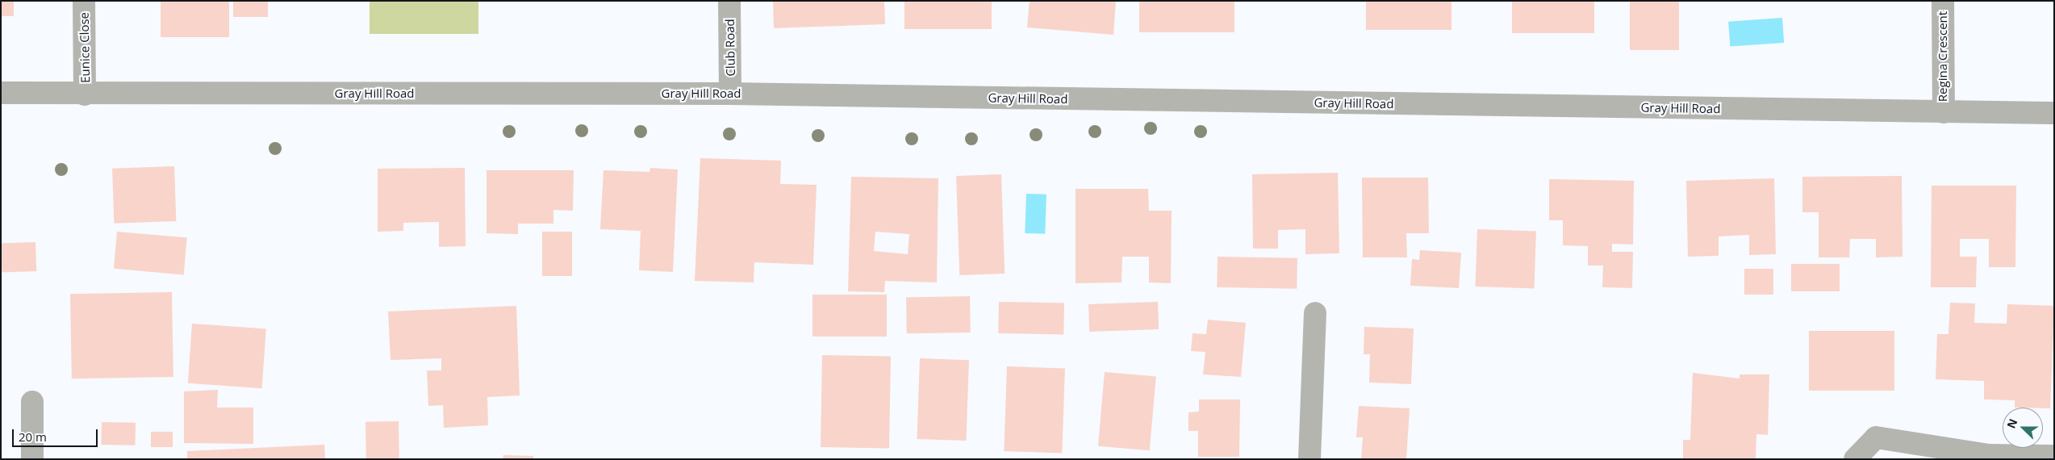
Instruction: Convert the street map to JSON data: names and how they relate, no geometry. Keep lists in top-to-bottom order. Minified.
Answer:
{"streets":{"street":["Eunice Close","Club Road","Regina Crescent","Gray Hill Road"]},"crossings":[["Eunice Close","Gray Hill Road"],["Club Road","Gray Hill Road"],["Regina Crescent","Gray Hill Road"]],"scale_bar":"20 m","north":"left"}
